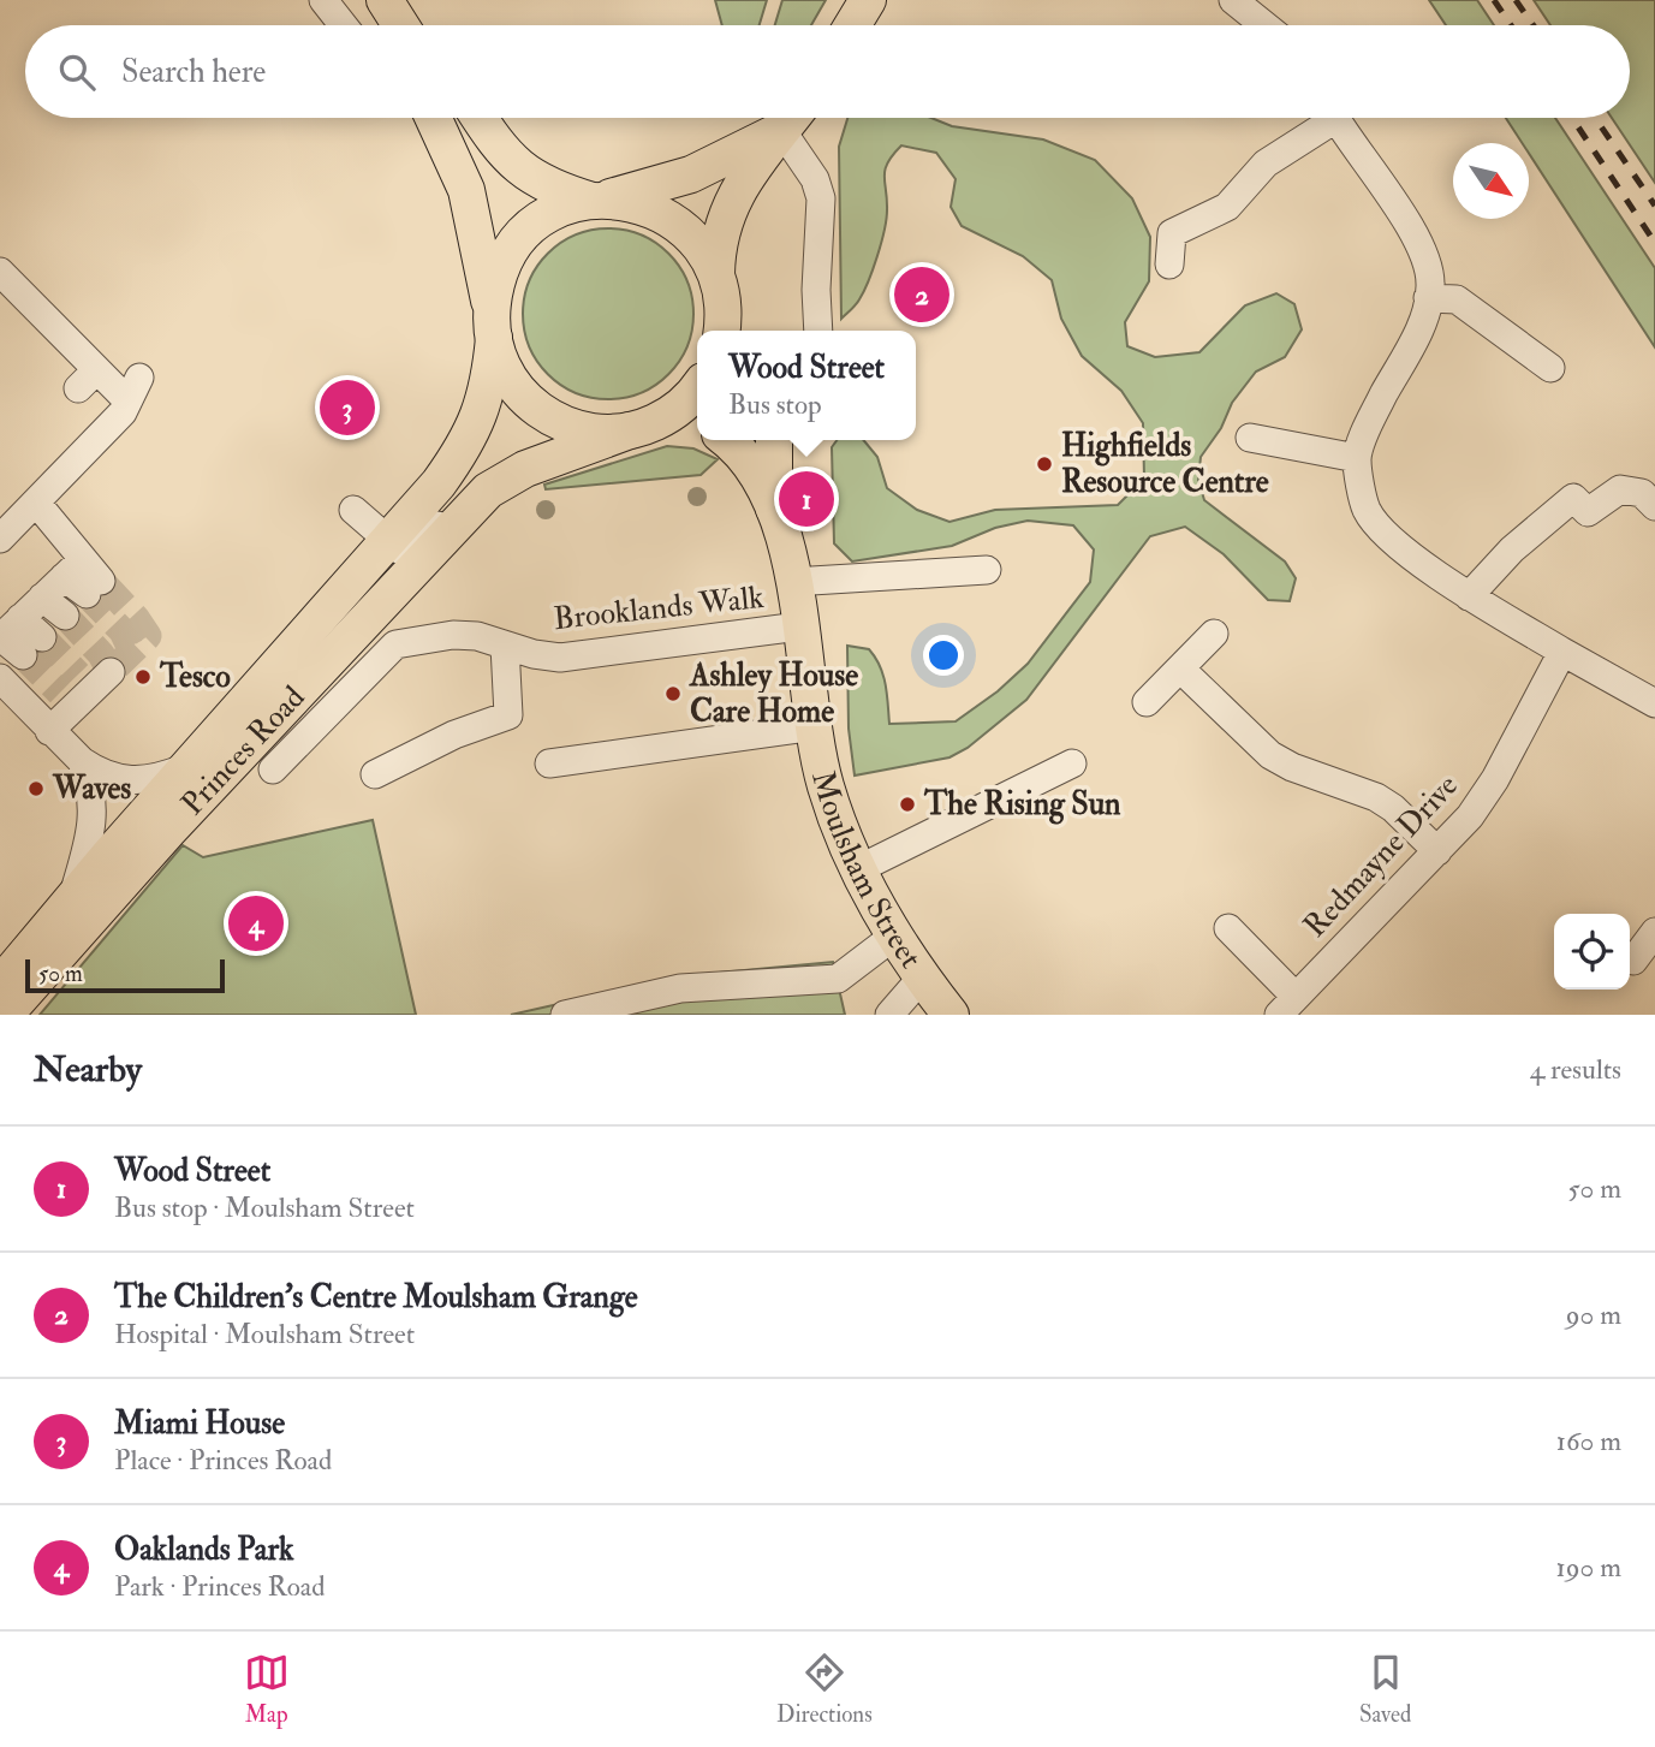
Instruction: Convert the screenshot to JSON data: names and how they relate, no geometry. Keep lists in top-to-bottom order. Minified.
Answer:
{"streets":{"main road":["Princes Road","Moulsham Street"],"street":["Brooklands Walk","Redmayne Drive"]},"crossings":[["Brooklands Walk","Moulsham Street"]],"places":["Highfields Resource Centre","Tesco","Ashley House Care Home","Waves","The Rising Sun"],"scale_bar":"50 m","north":"bottom right","page":{"search":"Search here","pins":["2","3","1","4"],"popup":["Wood Street","Bus stop"],"scale":"50 m","heading":["Nearby","4 results"],"list":[{"mark":"1","name":"Wood Street","note":"Bus stop · Moulsham Street","value":"50 m"},{"mark":"2","name":"The Children's Centre Moulsham Grange","note":"Hospital · Moulsham Street","value":"90 m"},{"mark":"3","name":"Miami House","note":"Place · Princes Road","value":"160 m"},{"mark":"4","name":"Oaklands Park","note":"Park · Princes Road","value":"190 m"}],"nav":["Map","Directions","Saved"]}}
